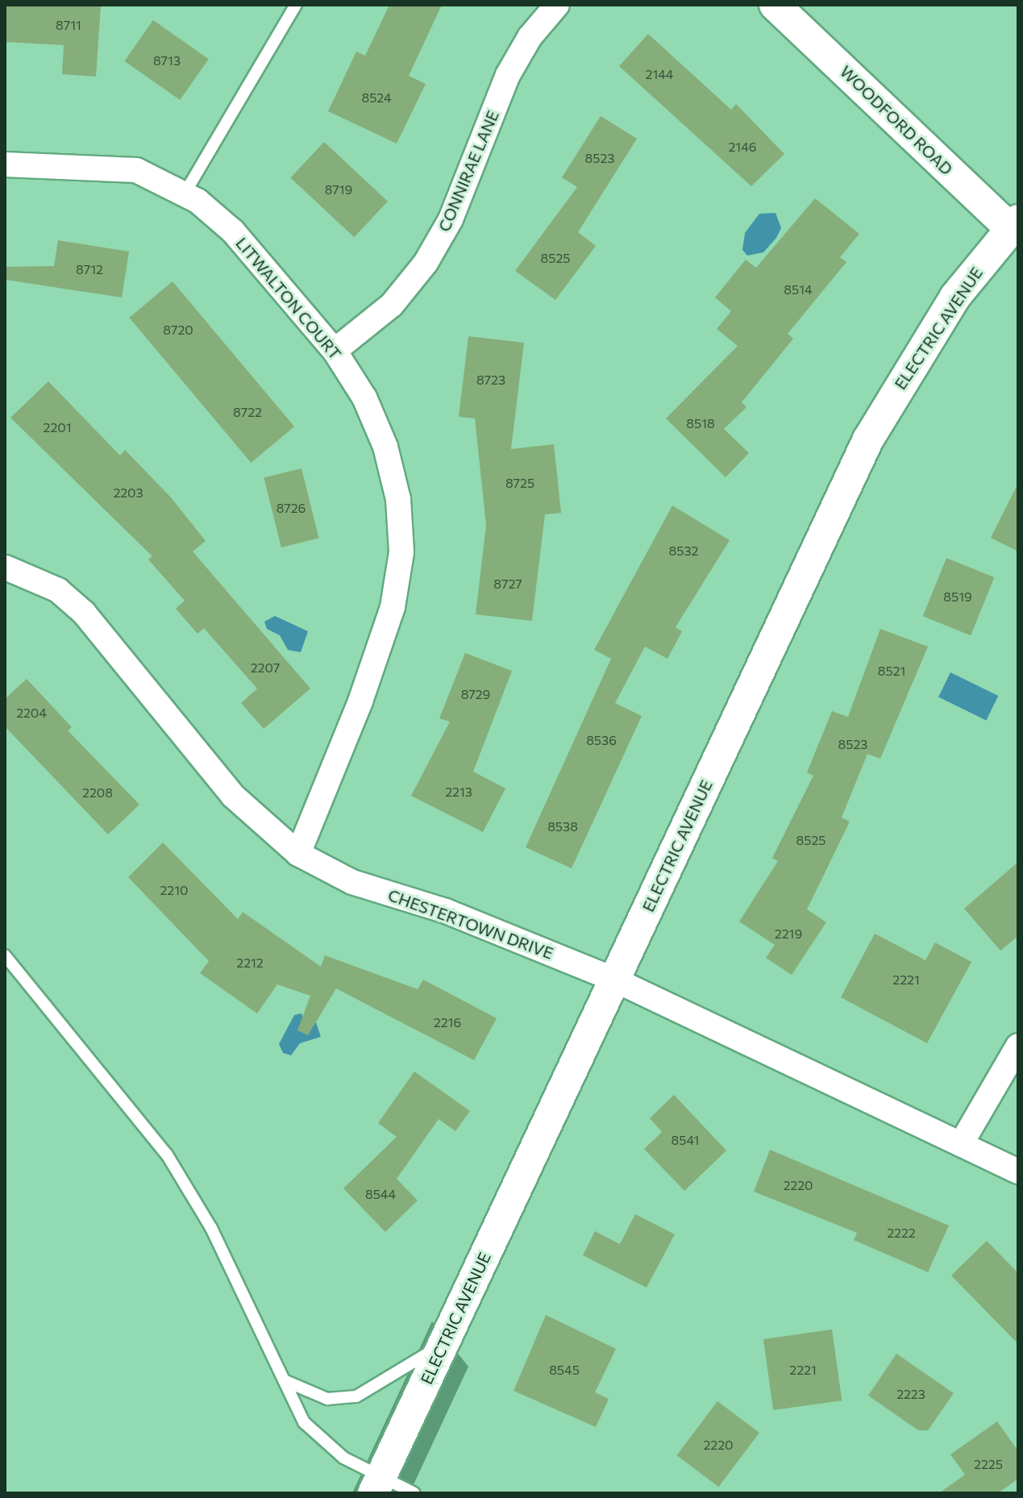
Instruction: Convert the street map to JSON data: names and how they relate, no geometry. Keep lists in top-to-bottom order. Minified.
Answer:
{"streets":{"street":["WOODFORD ROAD","CONNIRAE LANE","LITWALTON COURT","ELECTRIC AVENUE","CHESTERTOWN DRIVE"]},"crossings":[["WOODFORD ROAD","ELECTRIC AVENUE"],["CONNIRAE LANE","LITWALTON COURT"],["LITWALTON COURT","CHESTERTOWN DRIVE"],["ELECTRIC AVENUE","CHESTERTOWN DRIVE"]],"house_numbers":["8711","8713","2144","8524","2146","8523","8719","8525","8712","8514","8720","8723","8722","8518","2201","8725","2203","8726","8532","8727","8519","2207","8521","8729","2204","8536","8523","2213","2208","8538","8525","2210","2219","2212","2221","2216","8541","2220","8544","2222","8545","2221","2223","2220","2225"]}
